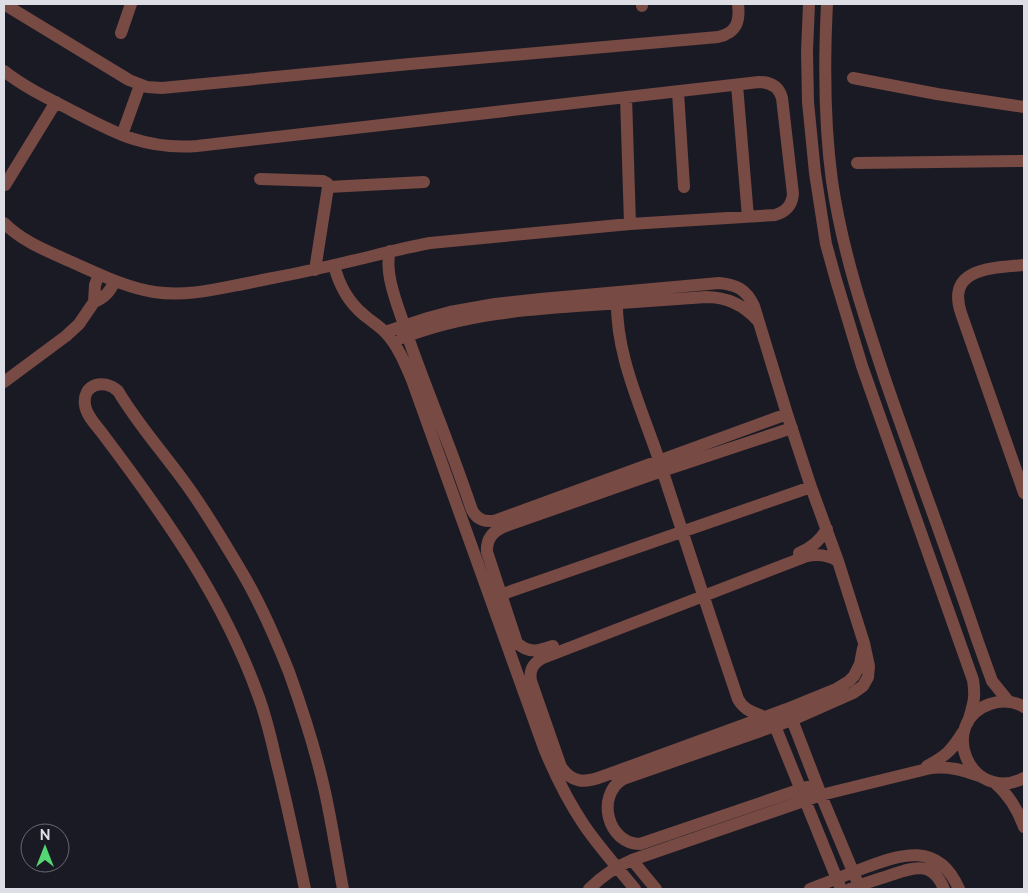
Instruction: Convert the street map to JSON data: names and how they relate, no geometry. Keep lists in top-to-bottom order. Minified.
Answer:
{"north":"top"}
